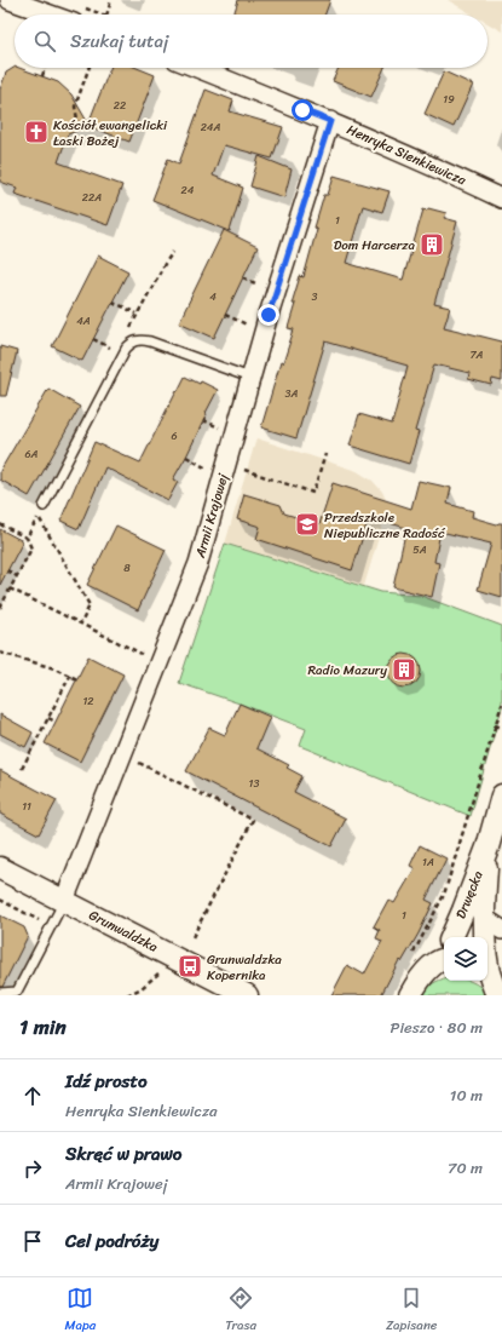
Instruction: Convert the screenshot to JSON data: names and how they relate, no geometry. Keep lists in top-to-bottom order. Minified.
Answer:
{"streets":{"street":["Henryka Sienkiewicza","Armii Krajowej","Drwęcka","Grunwaldzka"]},"crossings":[["Henryka Sienkiewicza","Armii Krajowej"],["Armii Krajowej","Grunwaldzka"]],"places":{"church":["Kościół ewangelicki Łaski Bożej"],"building":["Dom Harcerza","Radio Mazury"],"school or university":["Przedszkole Niepubliczne Radość"],"bus stop":["Grunwaldzka Kopernika"]},"house_numbers":["19","22","24A","24","22A","1","4","3","4A","7A","3A","6","6A","5A","8","12","13","11","1A","1"],"page":{"search":"Szukaj tutaj","heading":["1 min","Pieszo · 80 m"],"list":[["Idź prosto","Henryka Sienkiewicza","10 m"],["Skręć w prawo","Armii Krajowej","70 m"],"Cel podróży"],"nav":["Mapa","Trasa","Zapisane"]}}
